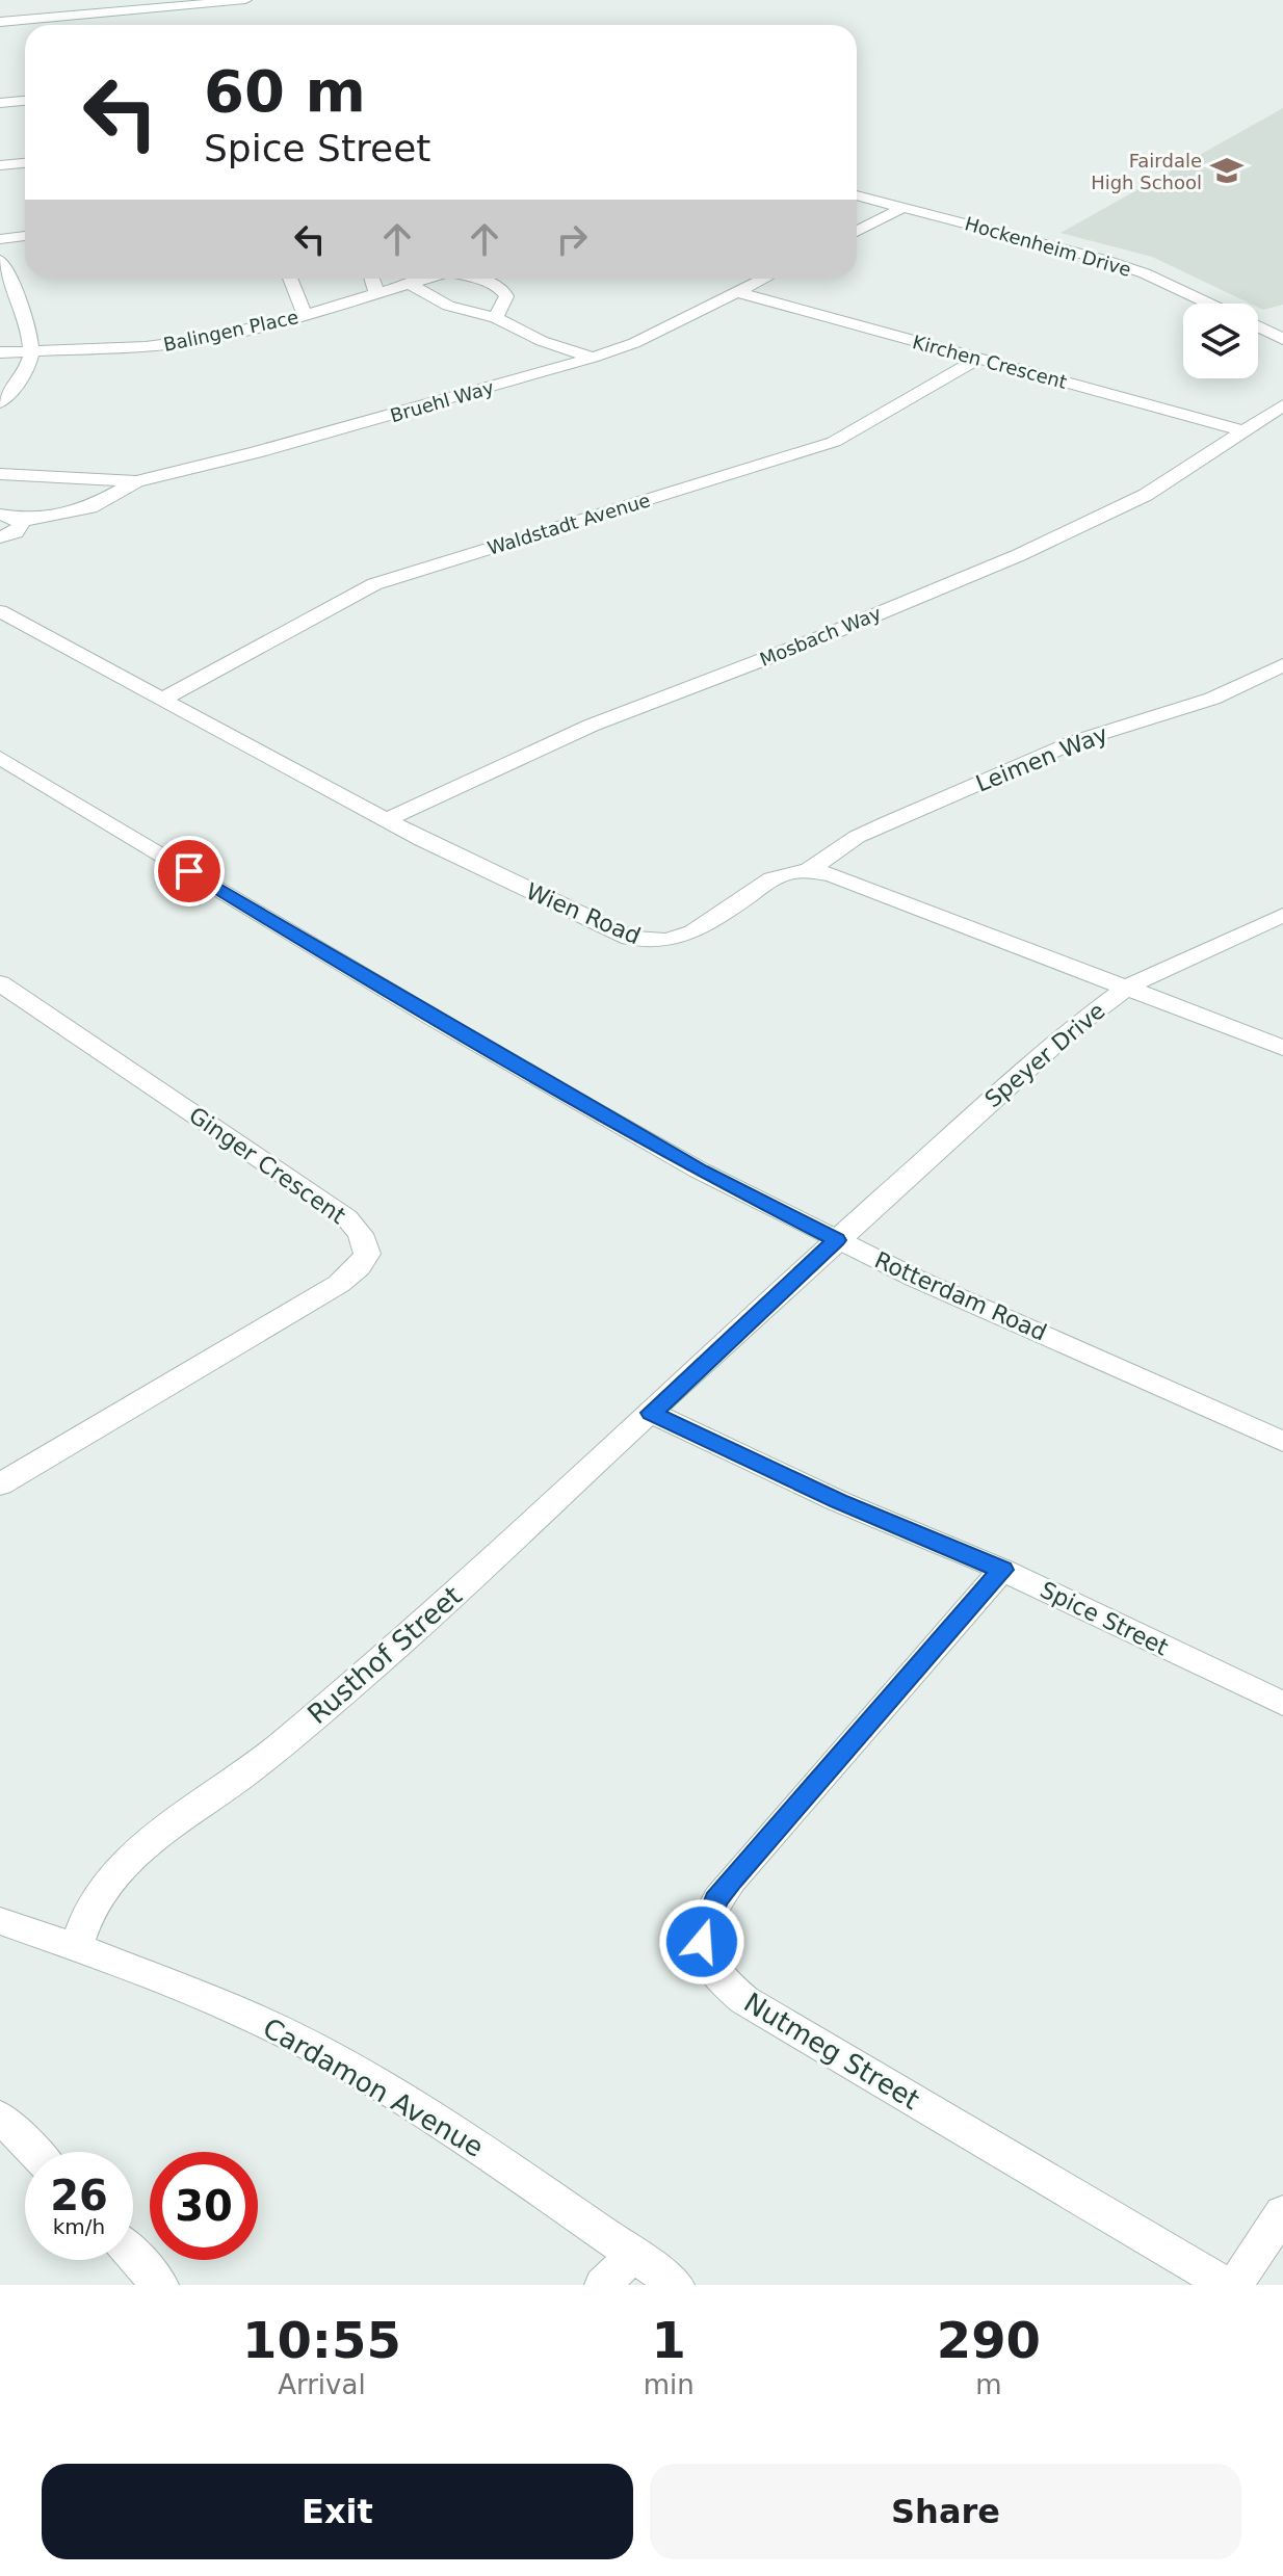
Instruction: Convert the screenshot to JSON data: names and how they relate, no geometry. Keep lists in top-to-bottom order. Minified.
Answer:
{"streets":{"street":["Hockenheim Drive","Balingen Place","Kirchen Crescent","Bruehl Way","Waldstadt Avenue","Mosbach Way","Leimen Way","Wien Road","Speyer Drive","Ginger Crescent","Rotterdam Road","Spice Street","Rusthof Street","Nutmeg Street","Cardamon Avenue"]},"crossings":[["Kirchen Crescent","Bruehl Way"],["Kirchen Crescent","Waldstadt Avenue"],["Kirchen Crescent","Mosbach Way"],["Waldstadt Avenue","Wien Road"],["Mosbach Way","Wien Road"],["Leimen Way","Wien Road"],["Wien Road","Speyer Drive"],["Speyer Drive","Rotterdam Road"],["Speyer Drive","Rusthof Street"],["Spice Street","Rusthof Street"],["Spice Street","Nutmeg Street"],["Rusthof Street","Cardamon Avenue"]],"places":{"school or university":["Fairdale High School"]},"page":{"turn":["60 m","Spice Street"],"speed":"26 km/h","limit":"30","eta":["10:55","Arrival","1","min","290","m"],"buttons":["Exit","Share"]}}
